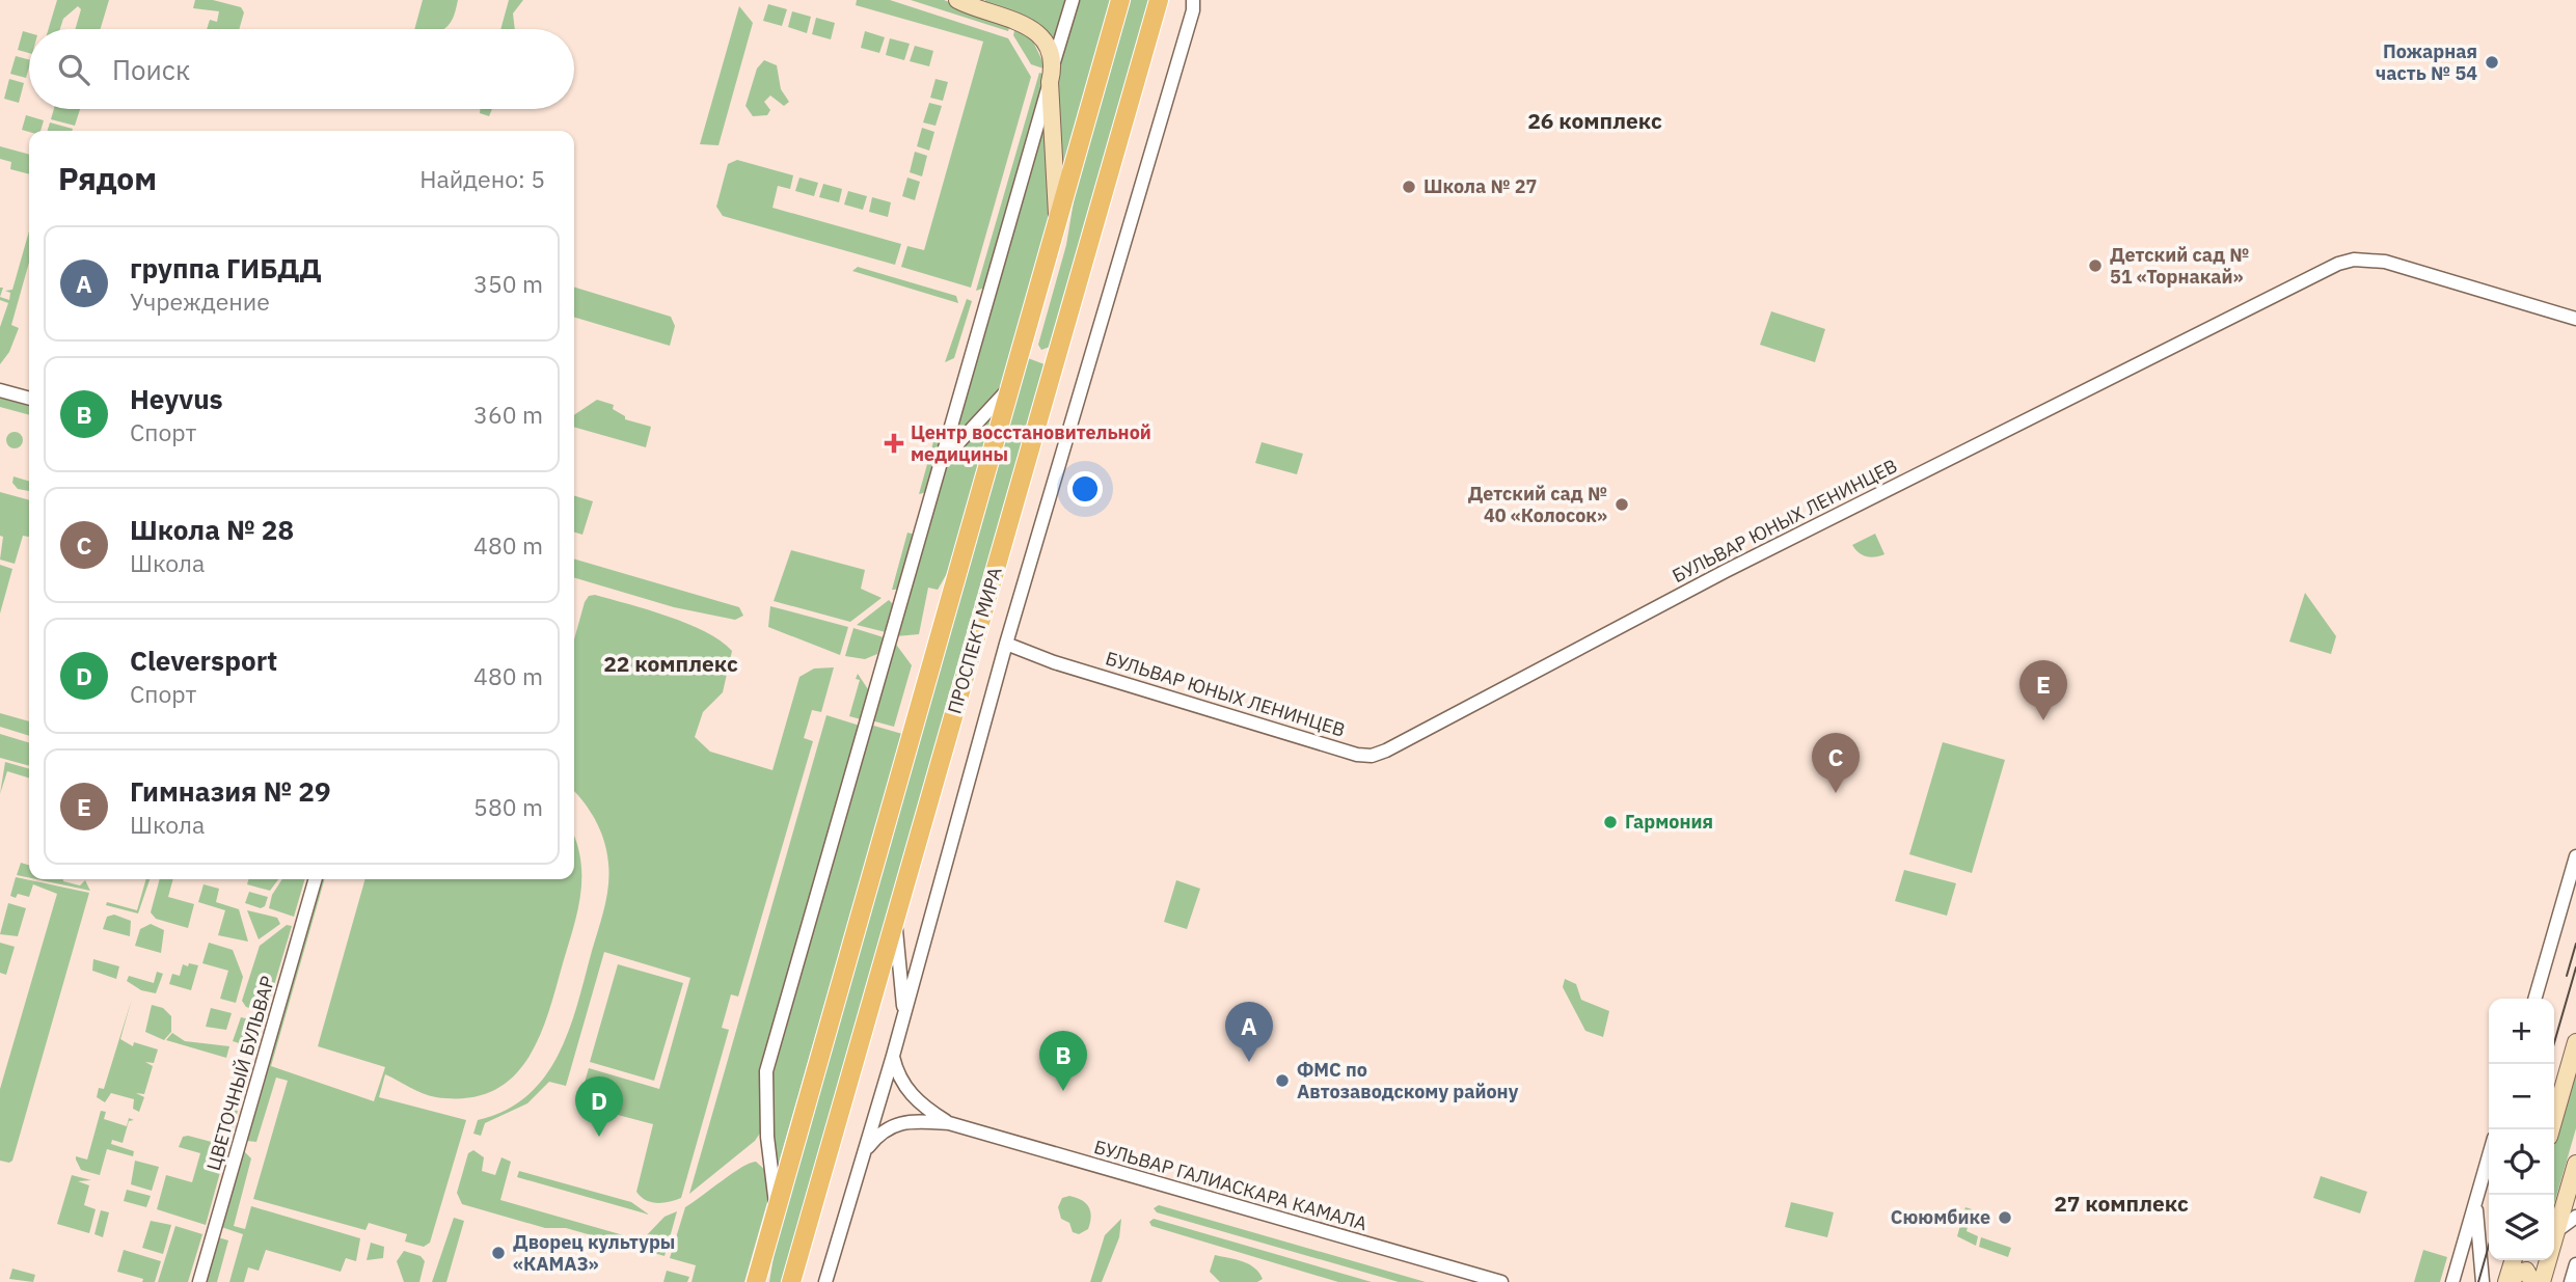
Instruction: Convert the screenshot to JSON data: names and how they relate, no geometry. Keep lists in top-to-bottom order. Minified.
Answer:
{"streets":{"main road":["ПРОСПЕКТ МИРА"],"street":["БУЛЬВАР ЮНЫХ ЛЕНИНЦЕВ","ЦВЕТОЧНЫЙ БУЛЬВАР","БУЛЬВАР ГАЛИАСКАРА КАМАЛА"]},"districts":["26 комплекс","22 комплекс","27 комплекс"],"places":{"other":["Пожарная часть № 54","Школа № 27","Детский сад № 51 «Торнакай»","Детский сад № 40 «Колосок»","Гармония","ФМС по Автозаводскому району","Сююмбике","Дворец культуры «КАМАЗ»"],"health":["Центр восстановительной медицины"]},"page":{"search":"Поиск","heading":["Рядом","Найдено: 5"],"list":[{"mark":"A","name":"группа ГИБДД","note":"Учреждение","value":"350 m"},{"mark":"B","name":"Heyvus","note":"Спорт","value":"360 m"},{"mark":"C","name":"Школа № 28","note":"Школа","value":"480 m"},{"mark":"D","name":"Cleversport","note":"Спорт","value":"480 m"},{"mark":"E","name":"Гимназия № 29","note":"Школа","value":"580 m"}],"pins":["E","C","A","B","D"],"map_buttons":["+","−"]}}
